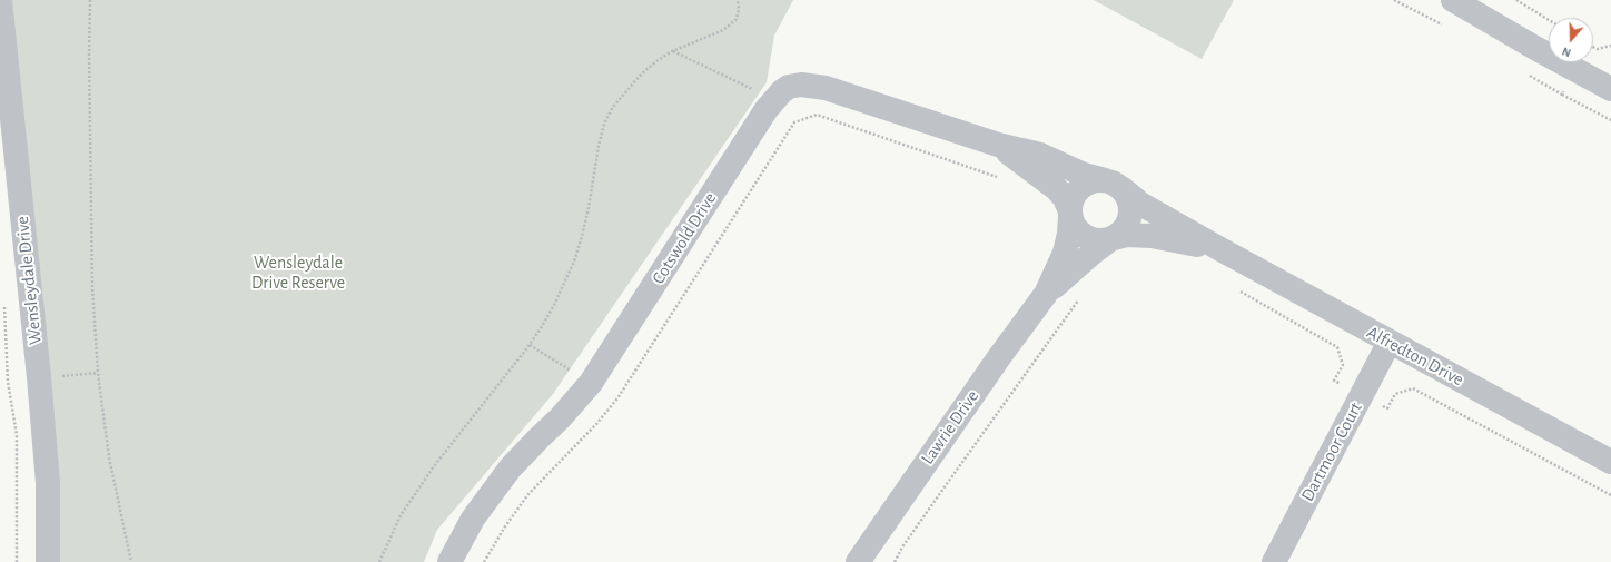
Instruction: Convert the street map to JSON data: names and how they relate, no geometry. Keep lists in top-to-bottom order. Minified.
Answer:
{"streets":{"street":["Cotswold Drive","Wensleydale Drive","Alfredton Drive","Lawrie Drive","Dartmoor Court"]},"crossings":[["Cotswold Drive","Alfredton Drive"],["Cotswold Drive","Lawrie Drive"],["Alfredton Drive","Lawrie Drive"],["Alfredton Drive","Dartmoor Court"]],"parks":["Wensleydale Drive Reserve"],"north":"bottom"}
